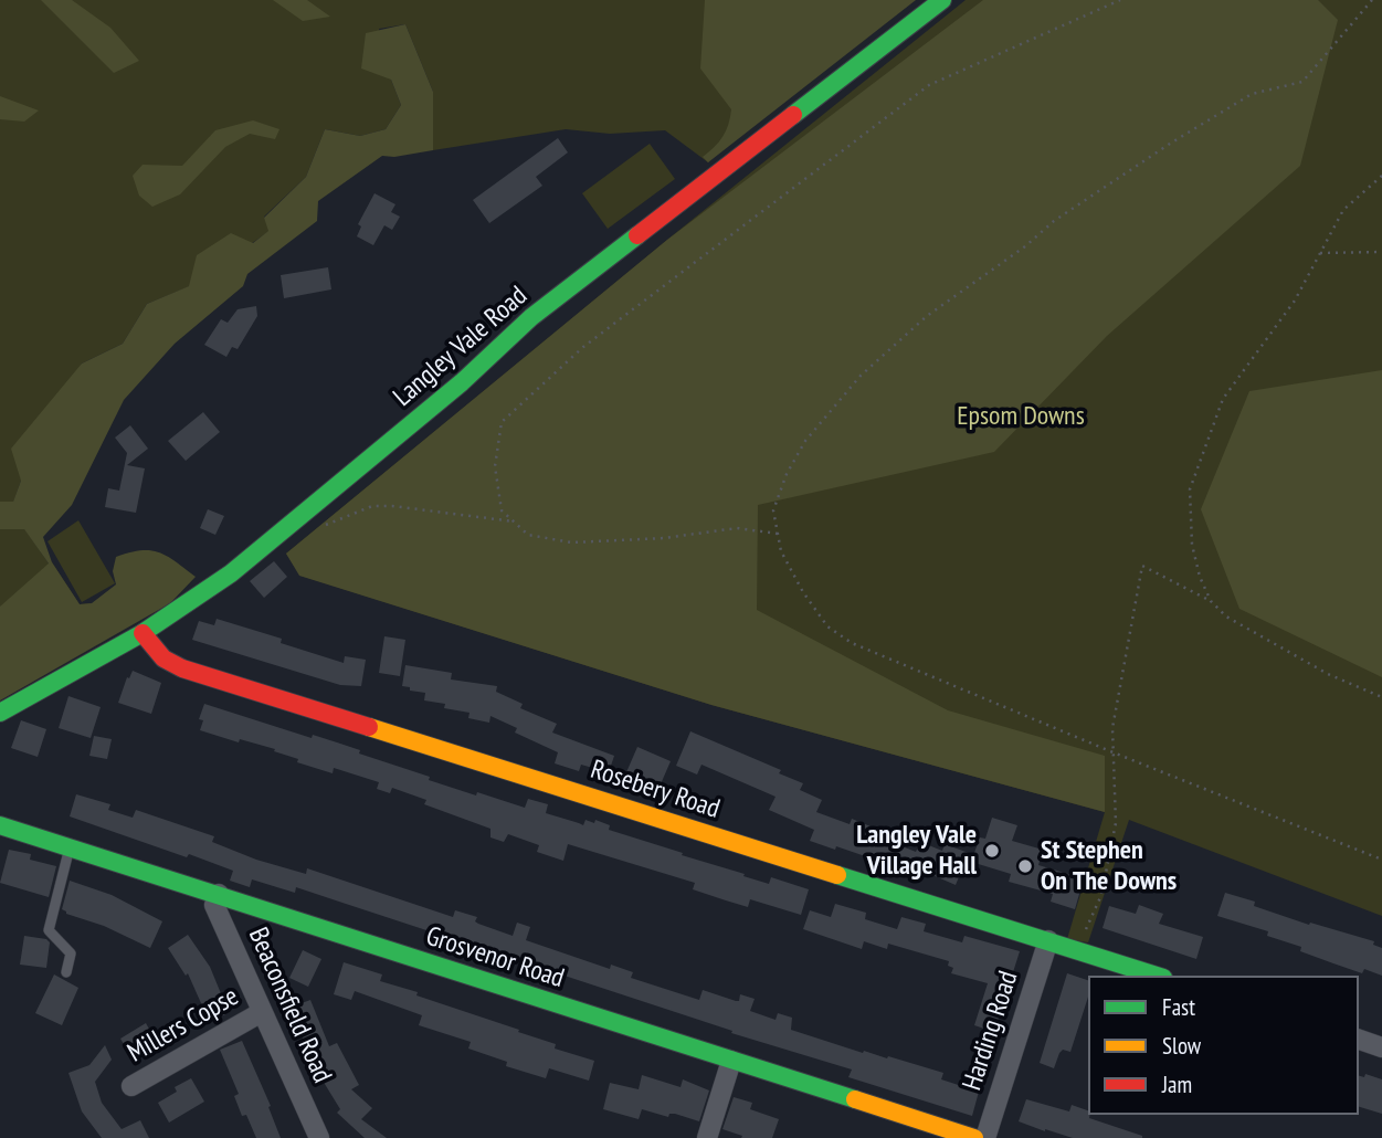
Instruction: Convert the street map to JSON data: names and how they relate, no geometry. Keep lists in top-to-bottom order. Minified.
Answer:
{"streets":{"street":["Langley Vale Road","Rosebery Road","Grosvenor Road","Beaconsfield Road","Millers Copse","Harding Road"]},"crossings":[["Langley Vale Road","Rosebery Road"],["Rosebery Road","Harding Road"],["Grosvenor Road","Beaconsfield Road"],["Beaconsfield Road","Millers Copse"]],"parks":["Epsom Downs"],"places":["Langley Vale Village Hall","St Stephen On The Downs"],"legend":["Fast","Slow","Jam"]}
